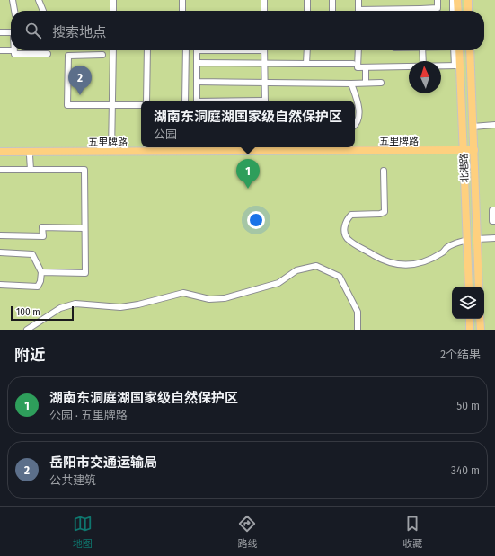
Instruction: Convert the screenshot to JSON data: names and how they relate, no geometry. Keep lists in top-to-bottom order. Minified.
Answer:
{"streets":{"main road":["五里牌路","北港路"]},"crossings":[["五里牌路","北港路"]],"scale_bar":"100 m","north":"top","page":{"search":"搜索地点","pins":["2","1"],"popup":["湖南东洞庭湖国家级自然保护区","公园"],"scale":"100 m","heading":["附近","2个结果"],"list":[{"mark":"1","name":"湖南东洞庭湖国家级自然保护区","note":"公园 · 五里牌路","value":"50 m"},{"mark":"2","name":"岳阳市交通运输局","note":"公共建筑","value":"340 m"}],"nav":["地图","路线","收藏"]}}
